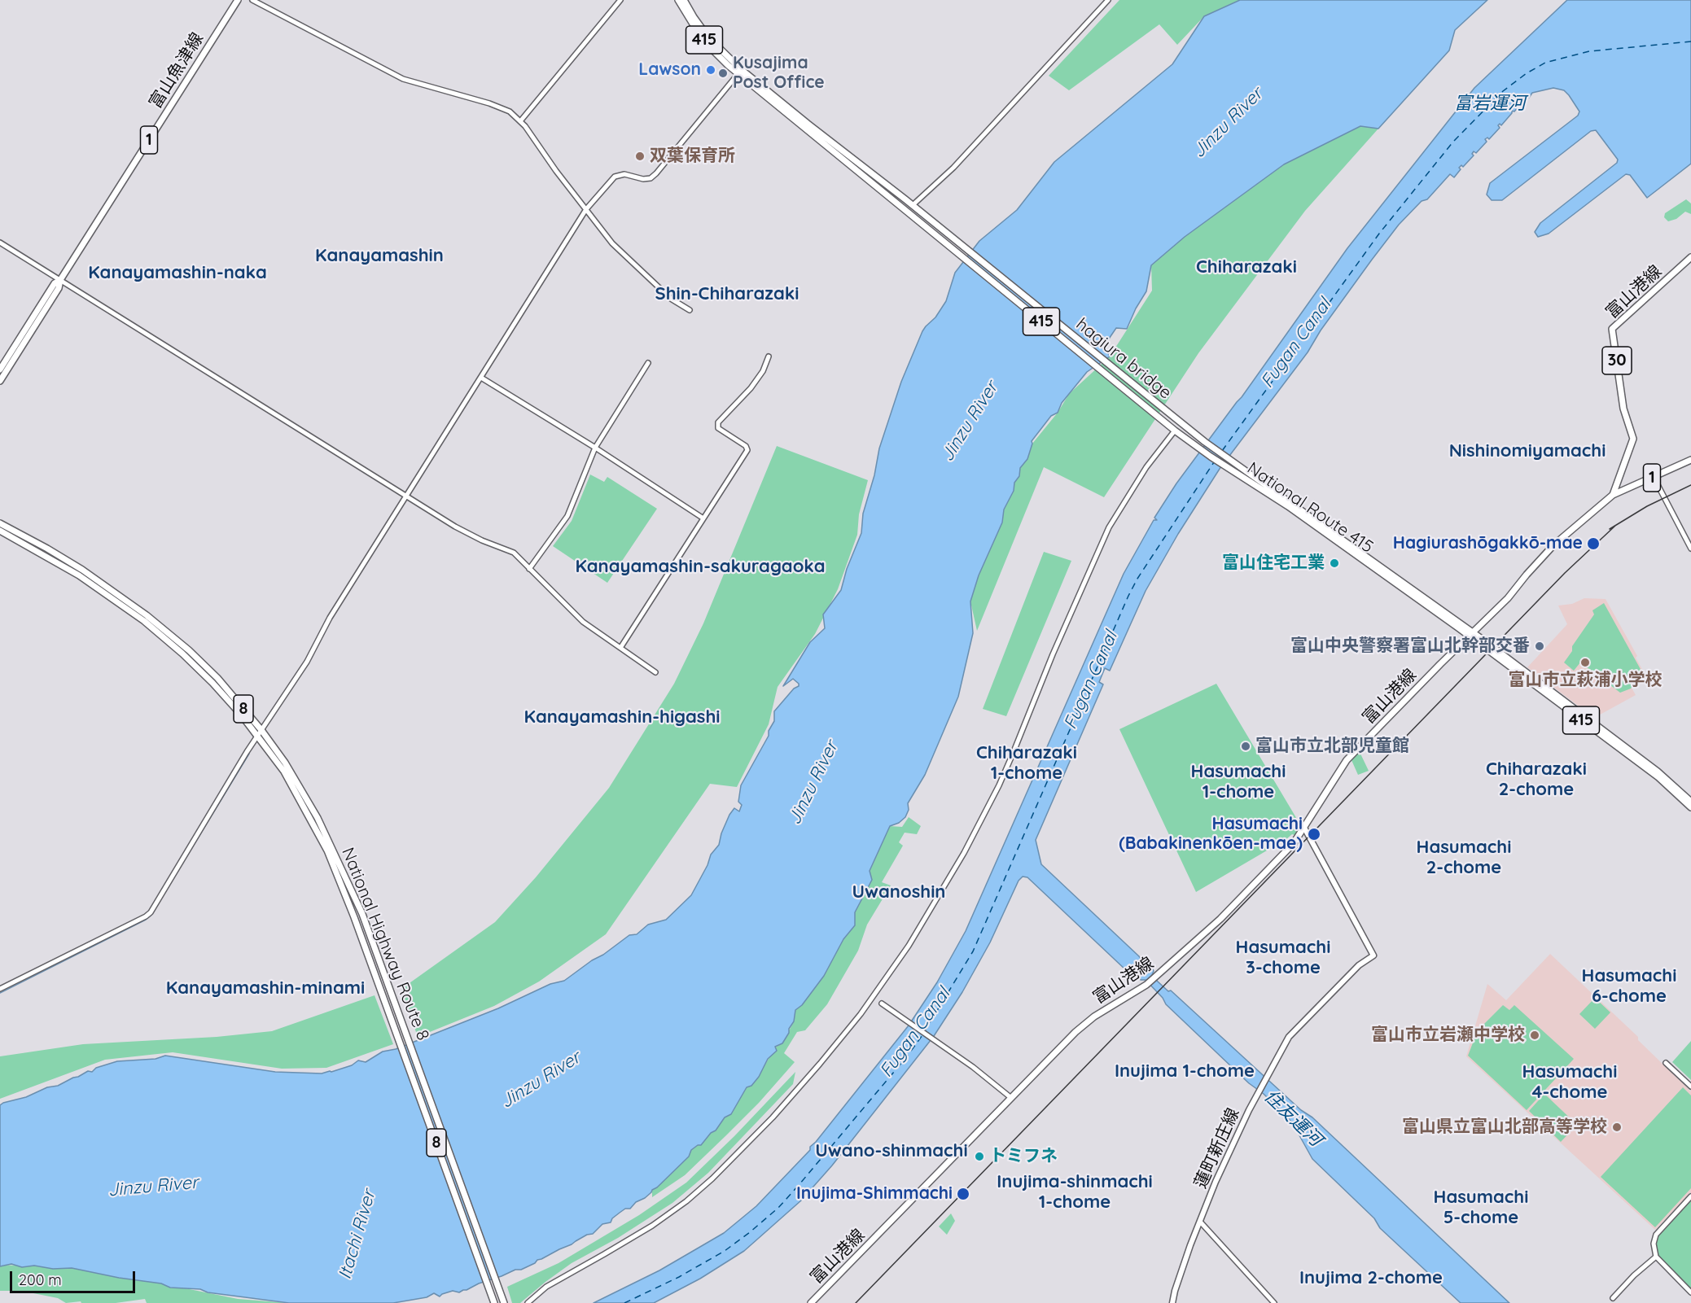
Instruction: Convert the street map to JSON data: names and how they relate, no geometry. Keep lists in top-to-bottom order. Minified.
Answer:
{"streets":{"main road":["415","富山魚津線","1","富山港線","hagiura bridge","30","National Route 415","8","National Highway Route 8","蓮町新庄線"]},"crossings":[["415","hagiura bridge"],["1","富山港線"],["富山港線","National Route 415"],["富山港線","蓮町新庄線"],["hagiura bridge","National Route 415"]],"districts":["Kanayamashin","Chiharazaki","Kanayamashin-naka","Shin-Chiharazaki","Nishinomiyamachi","Kanayamashin-sakuragaoka","Kanayamashin-higashi","Chiharazaki 1-chome","Chiharazaki 2-chome","Hasumachi 1-chome","Hasumachi 2-chome","Uwanoshin","Hasumachi 3-chome","Hasumachi 6-chome","Kanayamashin-minami","Inujima 1-chome","Hasumachi 4-chome","Uwano-shinmachi","Inujima-shinmachi 1-chome","Hasumachi 5-chome","Inujima 2-chome"],"water":["富岩運河","Jinzu River","Fugan Canal","住友運河","Itachi River"],"places":["Lawson","Kusajima Post Office","双葉保育所","Hagiurashōgakkō-mae","富山住宅工業","富山中央警察署富山北幹部交番","富山市立萩浦小学校","富山市立北部児童館","Hasumachi (Babakinenkōen-mae)","富山市立岩瀬中学校","富山県立富山北部高等学校","トミフネ","Inujima-Shimmachi"],"scale_bar":"200 m"}
